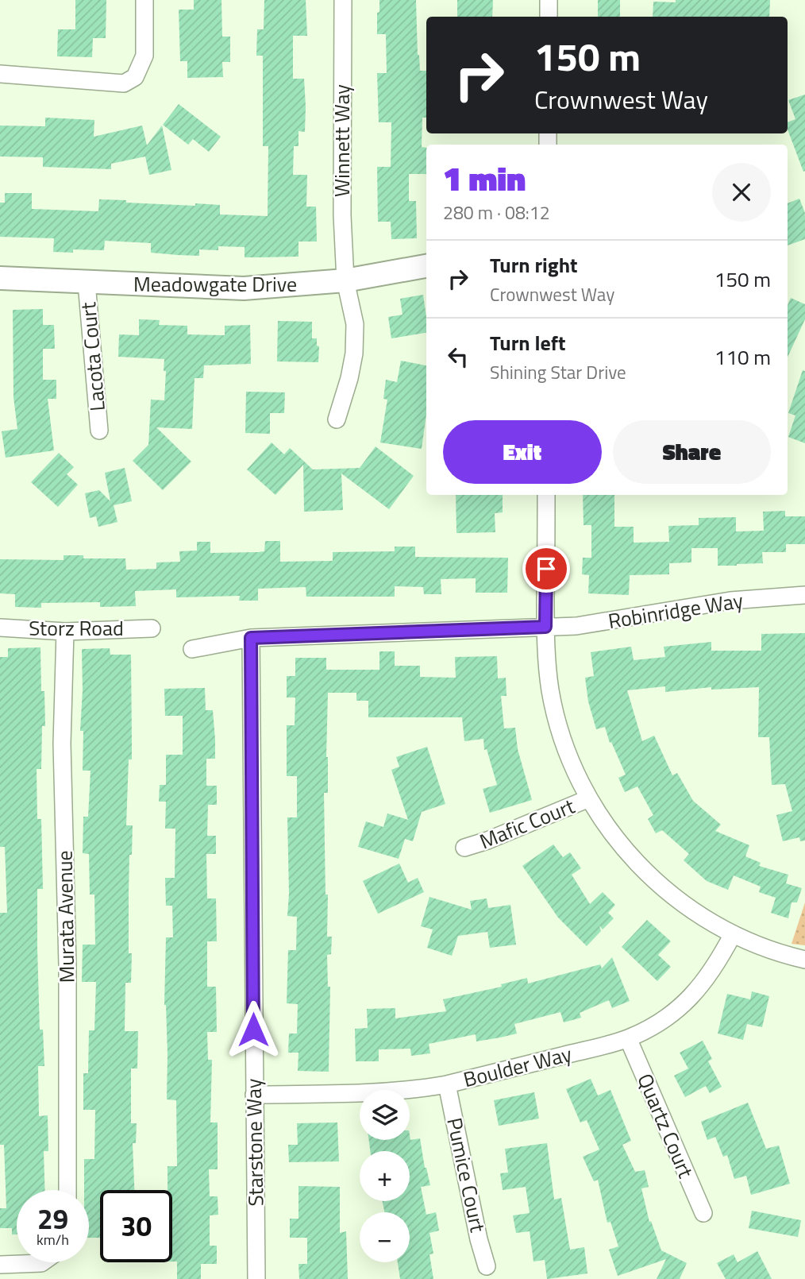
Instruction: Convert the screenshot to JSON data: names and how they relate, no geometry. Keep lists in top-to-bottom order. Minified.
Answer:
{"streets":{"street":["Winnett Way","Meadowgate Drive","Lacota Court","Robinridge Way","Storz Road","Mafic Court","Murata Avenue","Boulder Way","Quartz Court","Starstone Way","Pumice Court"]},"crossings":[["Winnett Way","Meadowgate Drive"],["Meadowgate Drive","Lacota Court"],["Robinridge Way","Starstone Way"],["Storz Road","Murata Avenue"],["Boulder Way","Quartz Court"],["Boulder Way","Starstone Way"],["Boulder Way","Pumice Court"]],"page":{"turn":["150 m","Crownwest Way"],"heading":["1 min","280 m · 08:12"],"list":[{"name":"Turn right","note":"Crownwest Way","value":"150 m"},{"name":"Turn left","note":"Shining Star Drive","value":"110 m"}],"buttons":["Exit","Share"],"map_buttons":["+","−"],"speed":"29 km/h","limit":"30"}}
